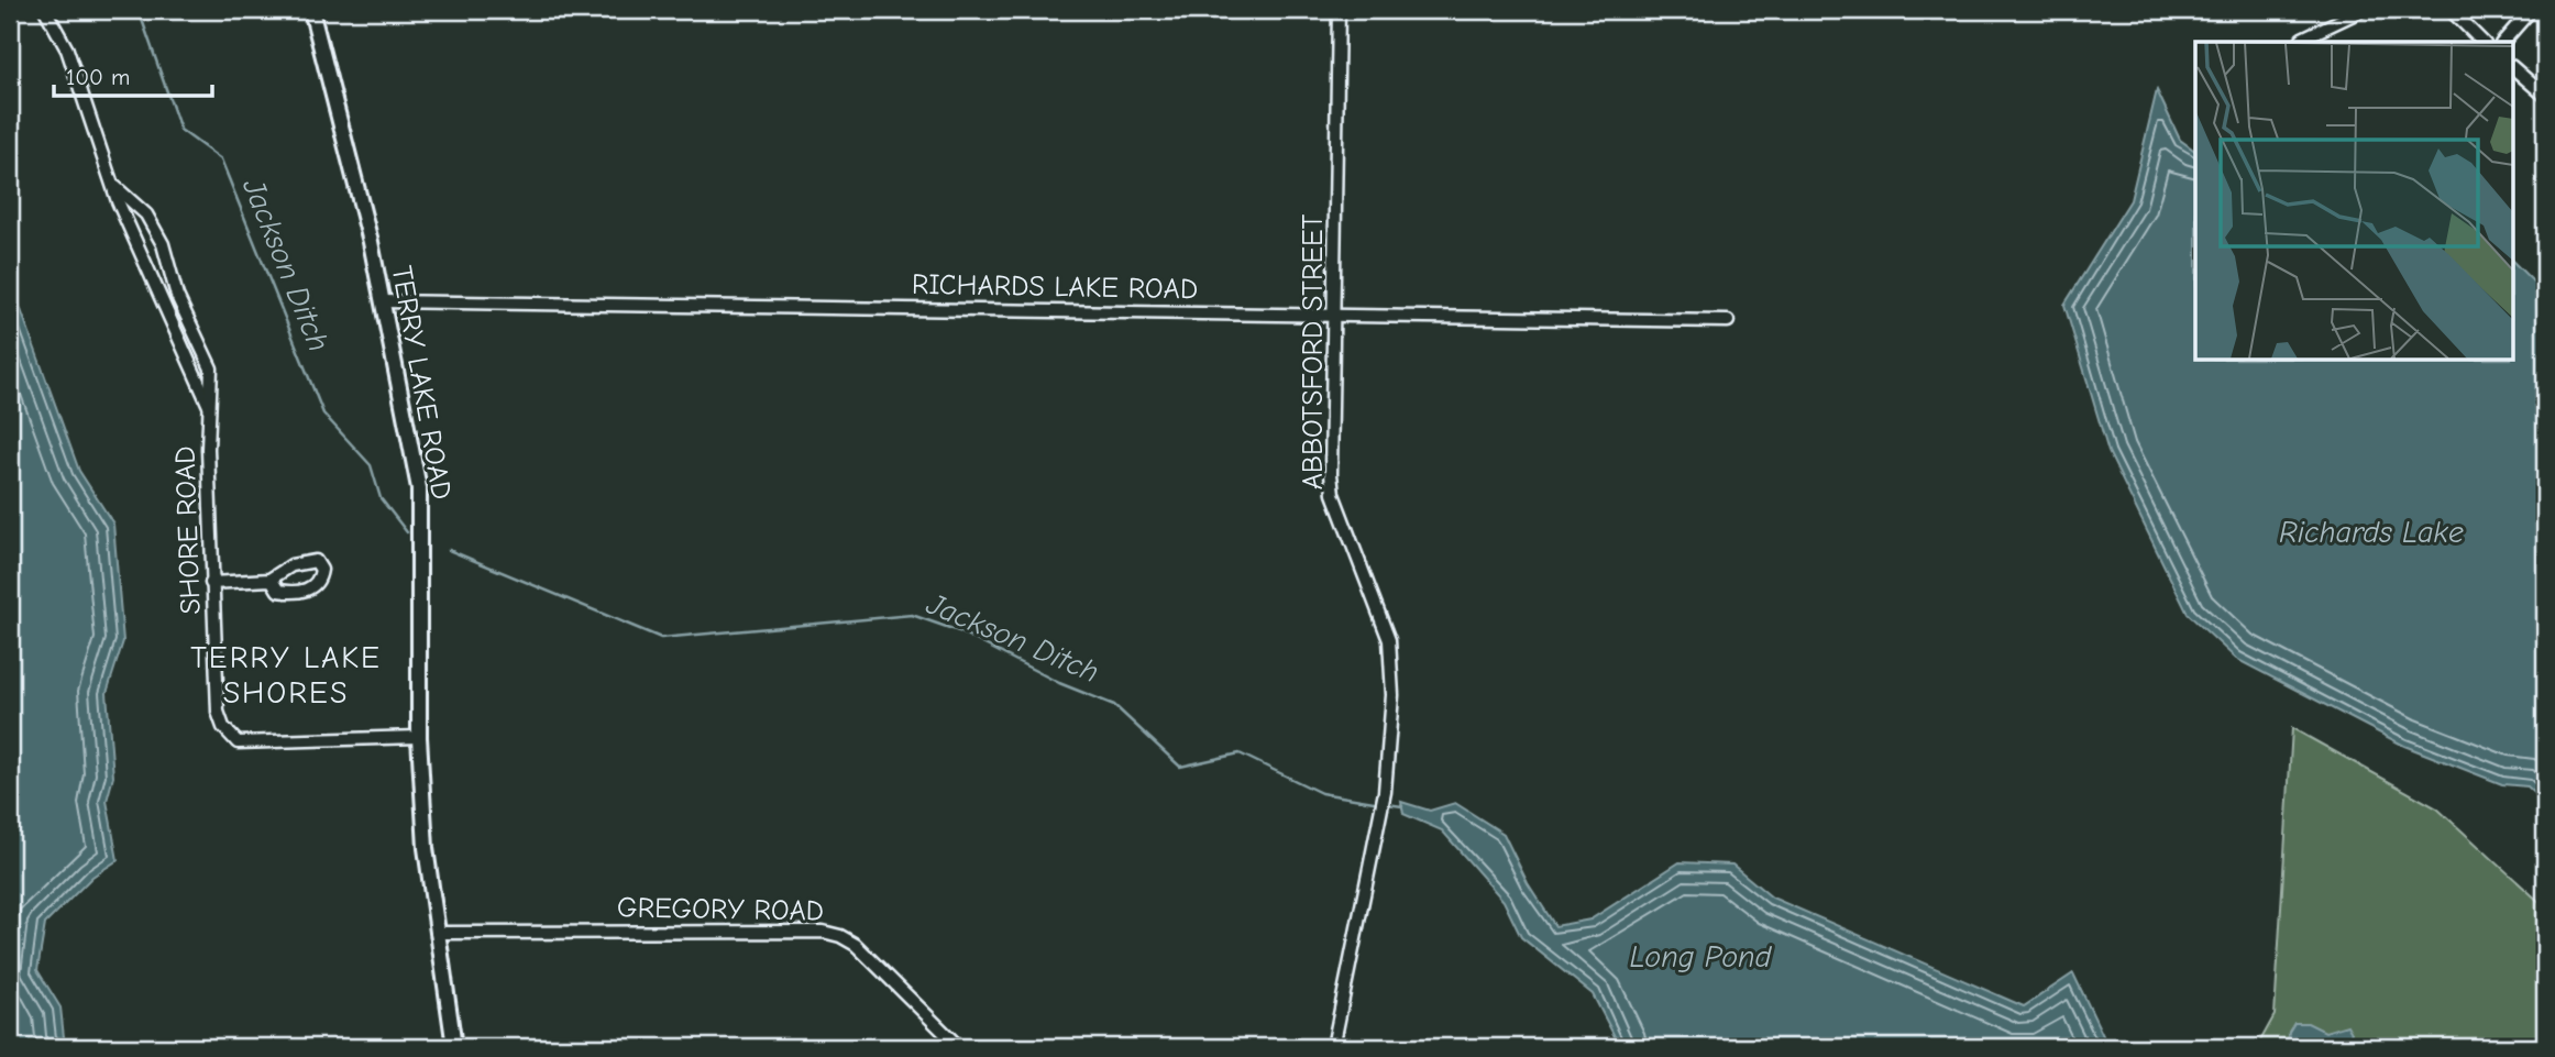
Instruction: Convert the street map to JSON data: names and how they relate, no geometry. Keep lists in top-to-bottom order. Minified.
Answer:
{"streets":{"main road":["TERRY LAKE ROAD"],"street":["RICHARDS LAKE ROAD","ABBOTSFORD STREET","SHORE ROAD","GREGORY ROAD"]},"crossings":[["RICHARDS LAKE ROAD","ABBOTSFORD STREET"],["RICHARDS LAKE ROAD","TERRY LAKE ROAD"],["TERRY LAKE ROAD","SHORE ROAD"],["TERRY LAKE ROAD","GREGORY ROAD"]],"districts":["TERRY LAKE SHORES"],"water":["Jackson Ditch","Richards Lake","Long Pond"],"scale_bar":"100 m"}
